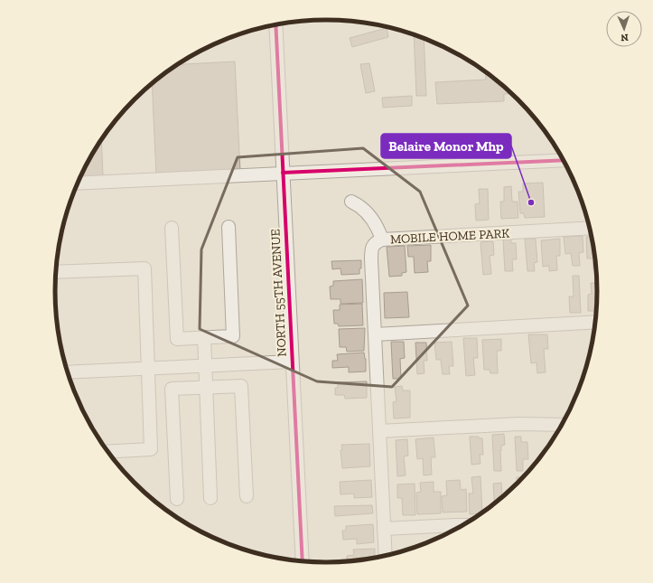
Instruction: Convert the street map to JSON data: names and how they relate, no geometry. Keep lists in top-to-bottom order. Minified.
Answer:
{"streets":{"street":["MOBILE HOME PARK","NORTH 55TH AVENUE"]},"places":["Belaire Monor Mhp"],"north":"bottom"}
